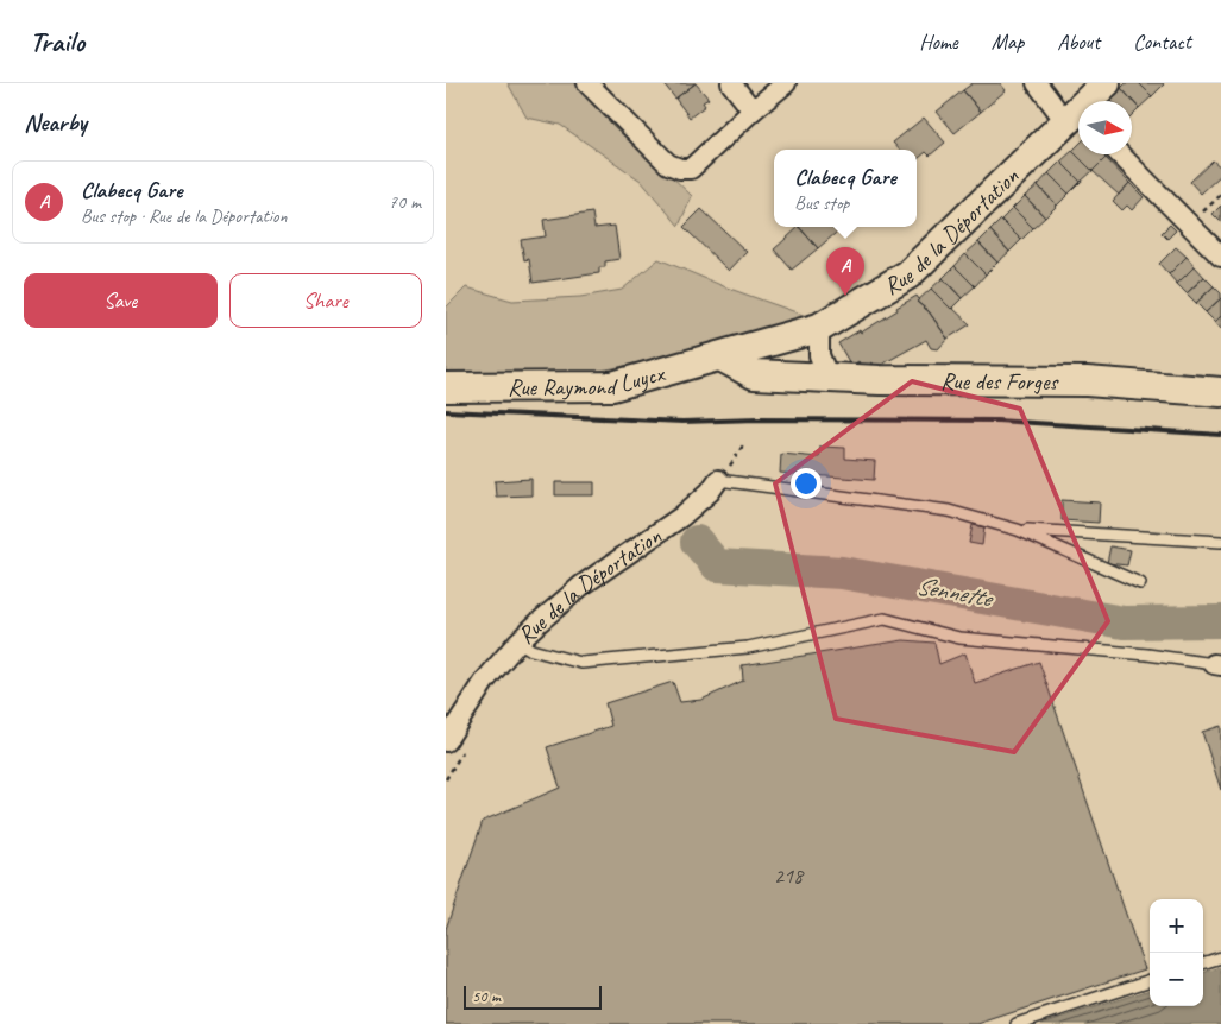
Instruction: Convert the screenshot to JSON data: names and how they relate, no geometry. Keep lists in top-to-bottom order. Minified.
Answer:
{"streets":{"main road":["Rue de la Déportation","Rue Raymond Luycx","Rue des Forges"]},"crossings":[["Rue de la Déportation","Rue Raymond Luycx"],["Rue Raymond Luycx","Rue des Forges"]],"water":["Sennette"],"house_numbers":["218"],"scale_bar":"50 m","north":"right","page":{"header":"Trailo","nav":["Home","Map","About","Contact"],"heading":"Nearby","popup":["Clabecq Gare","Bus stop"],"list":[{"mark":"A","name":"Clabecq Gare","note":"Bus stop · Rue de la Déportation","value":"70 m"}],"pins":"A","buttons":["Save","Share"],"map_buttons":["+","−"],"scale":"50 m"}}
